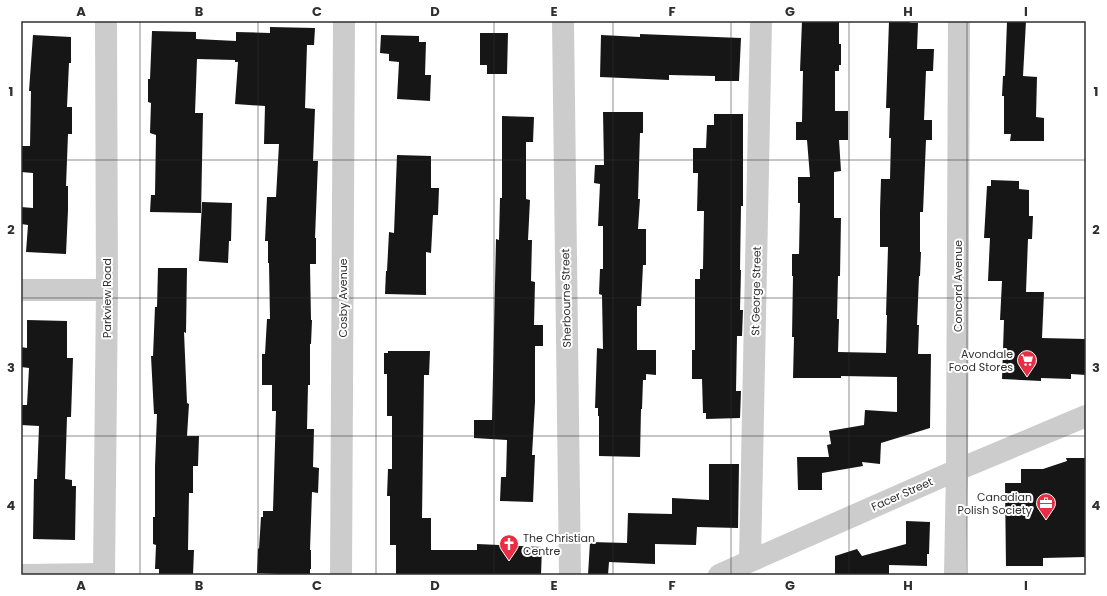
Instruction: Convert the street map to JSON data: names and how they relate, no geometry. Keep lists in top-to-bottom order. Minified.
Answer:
{"streets":{"street":["Concord Avenue","St George Street","Parkview Road","Cosby Avenue","Sherbourne Street","Facer Street"]},"crossings":[["Concord Avenue","Facer Street"],["St George Street","Facer Street"]],"places":{"supermarket":["Avondale Food Stores"],"office":["Canadian Polish Society"],"church":["The Christian Centre"]},"grid":{"columns":["A","B","C","D","E","F","G","H","I"],"rows":["1","2","3","4"]}}
